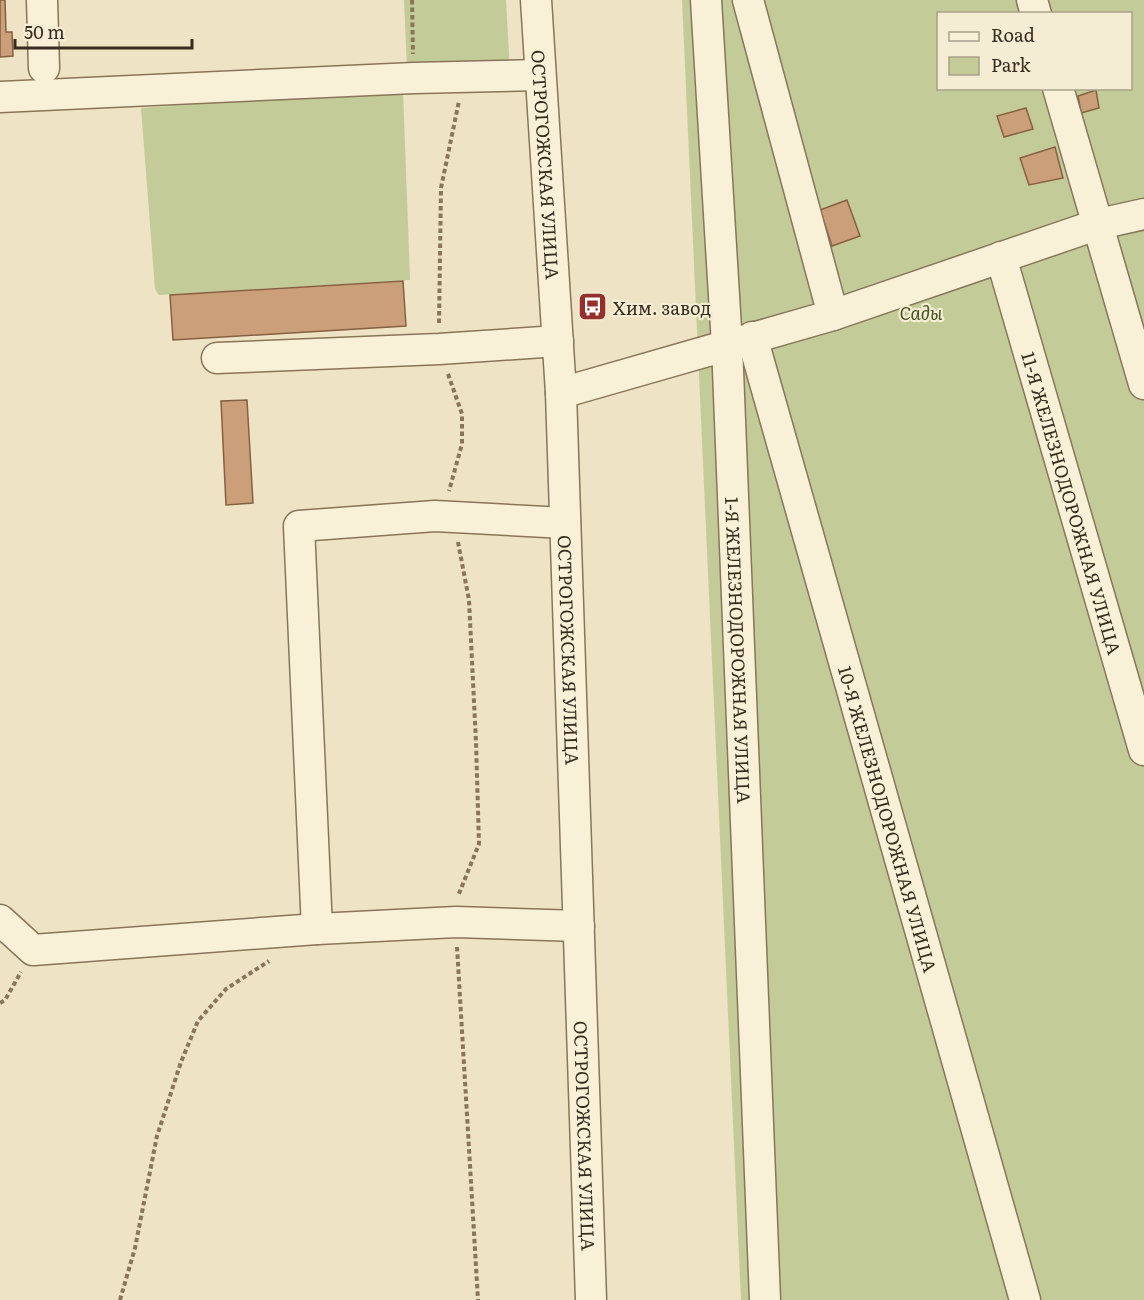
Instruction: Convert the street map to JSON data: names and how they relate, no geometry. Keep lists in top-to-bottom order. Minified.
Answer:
{"streets":{"street":["ОСТРОГОЖСКАЯ УЛИЦА","11-Я ЖЕЛЕЗНОДОРОЖНАЯ УЛИЦА","1-Я ЖЕЛЕЗНОДОРОЖНАЯ УЛИЦА","10-Я ЖЕЛЕЗНОДОРОЖНАЯ УЛИЦА"]},"crossings":[["1-Я ЖЕЛЕЗНОДОРОЖНАЯ УЛИЦА","10-Я ЖЕЛЕЗНОДОРОЖНАЯ УЛИЦА"]],"parks":["Сады"],"places":{"bus stop":["Хим. завод"]},"legend":["Road","Park"],"scale_bar":"50 m"}
